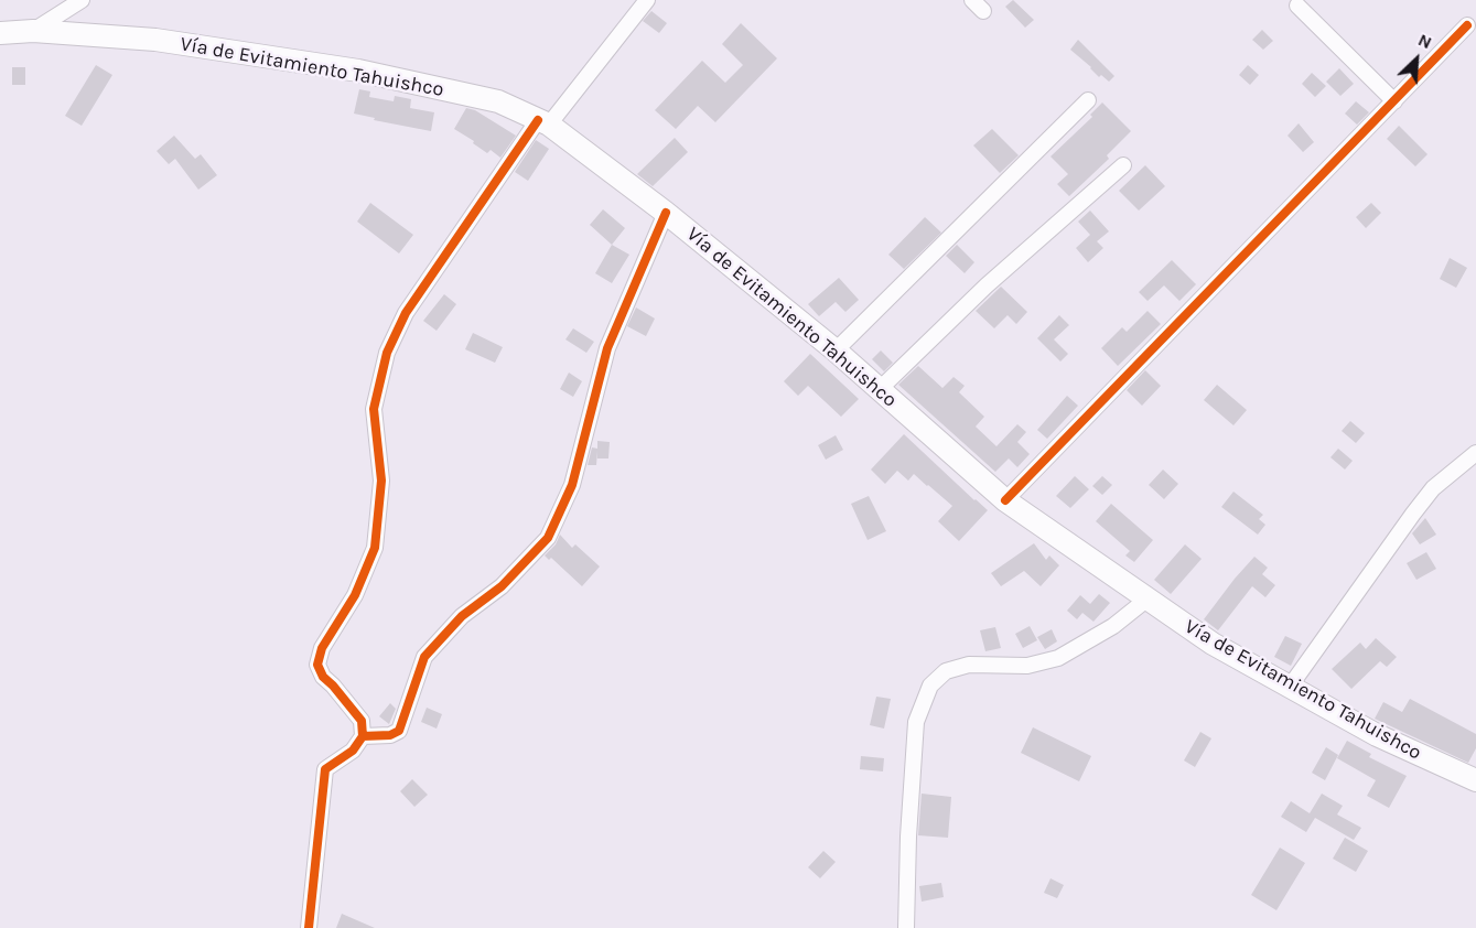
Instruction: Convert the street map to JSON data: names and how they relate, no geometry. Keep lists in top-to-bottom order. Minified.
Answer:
{"streets":{"main road":["Vía de Evitamiento Tahuishco"]},"north":"top right"}
